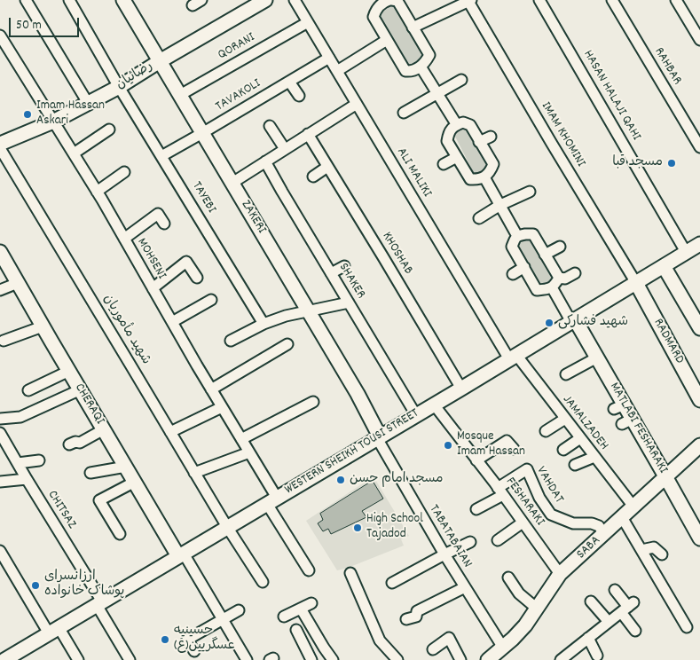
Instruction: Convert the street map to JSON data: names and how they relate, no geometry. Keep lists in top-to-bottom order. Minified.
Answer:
{"streets":{"street":["QORANI","RAHBAR","رضائیان","TAVAKOLI","HASAN HALAJI QAHI","IMAM KHOMINI","ALI MALIKI","TAYEBI","ZAKERI","KHOSHAB","MOHSENI","SHAKER","شهید مأموریان","RADMARD","CHERAQI","JAMALZADEH","MATLABI FESHARAKI","WESTERN SHEIKH TOUSI STREET","VAHDAT","FESHARAKI","CHITSAZ","TABATABAIAN","SABA"]},"crossings":[["QORANI","ALI MALIKI"],["QORANI","ZAKERI"],["رضائیان","TAYEBI"],["رضائیان","ZAKERI"],["رضائیان","MOHSENI"],["TAVAKOLI","ALI MALIKI"],["TAVAKOLI","TAYEBI"],["TAVAKOLI","ZAKERI"],["HASAN HALAJI QAHI","WESTERN SHEIKH TOUSI STREET"],["IMAM KHOMINI","RADMARD"],["IMAM KHOMINI","WESTERN SHEIKH TOUSI STREET"],["ALI MALIKI","JAMALZADEH"],["ALI MALIKI","WESTERN SHEIKH TOUSI STREET"],["ZAKERI","WESTERN SHEIKH TOUSI STREET"],["ZAKERI","TABATABAIAN"],["KHOSHAB","WESTERN SHEIKH TOUSI STREET"],["MOHSENI","WESTERN SHEIKH TOUSI STREET"],["SHAKER","WESTERN SHEIKH TOUSI STREET"],["شهید مأموریان","WESTERN SHEIKH TOUSI STREET"],["RADMARD","WESTERN SHEIKH TOUSI STREET"],["CHERAQI","WESTERN SHEIKH TOUSI STREET"],["JAMALZADEH","WESTERN SHEIKH TOUSI STREET"],["JAMALZADEH","SABA"],["MATLABI FESHARAKI","WESTERN SHEIKH TOUSI STREET"],["MATLABI FESHARAKI","SABA"],["WESTERN SHEIKH TOUSI STREET","FESHARAKI"],["WESTERN SHEIKH TOUSI STREET","CHITSAZ"],["WESTERN SHEIKH TOUSI STREET","TABATABAIAN"],["VAHDAT","FESHARAKI"],["VAHDAT","SABA"],["FESHARAKI","SABA"],["TABATABAIAN","SABA"]],"places":["Imam Hassan Askari","مسجد قبا","شهید فشارکی","Mosque Imam Hassan","مسجد امام حسن","High School Tajadod","ارزانسرای پوشاک خانواده","حسینیه عسگریین(ع)"],"scale_bar":"50 m"}
